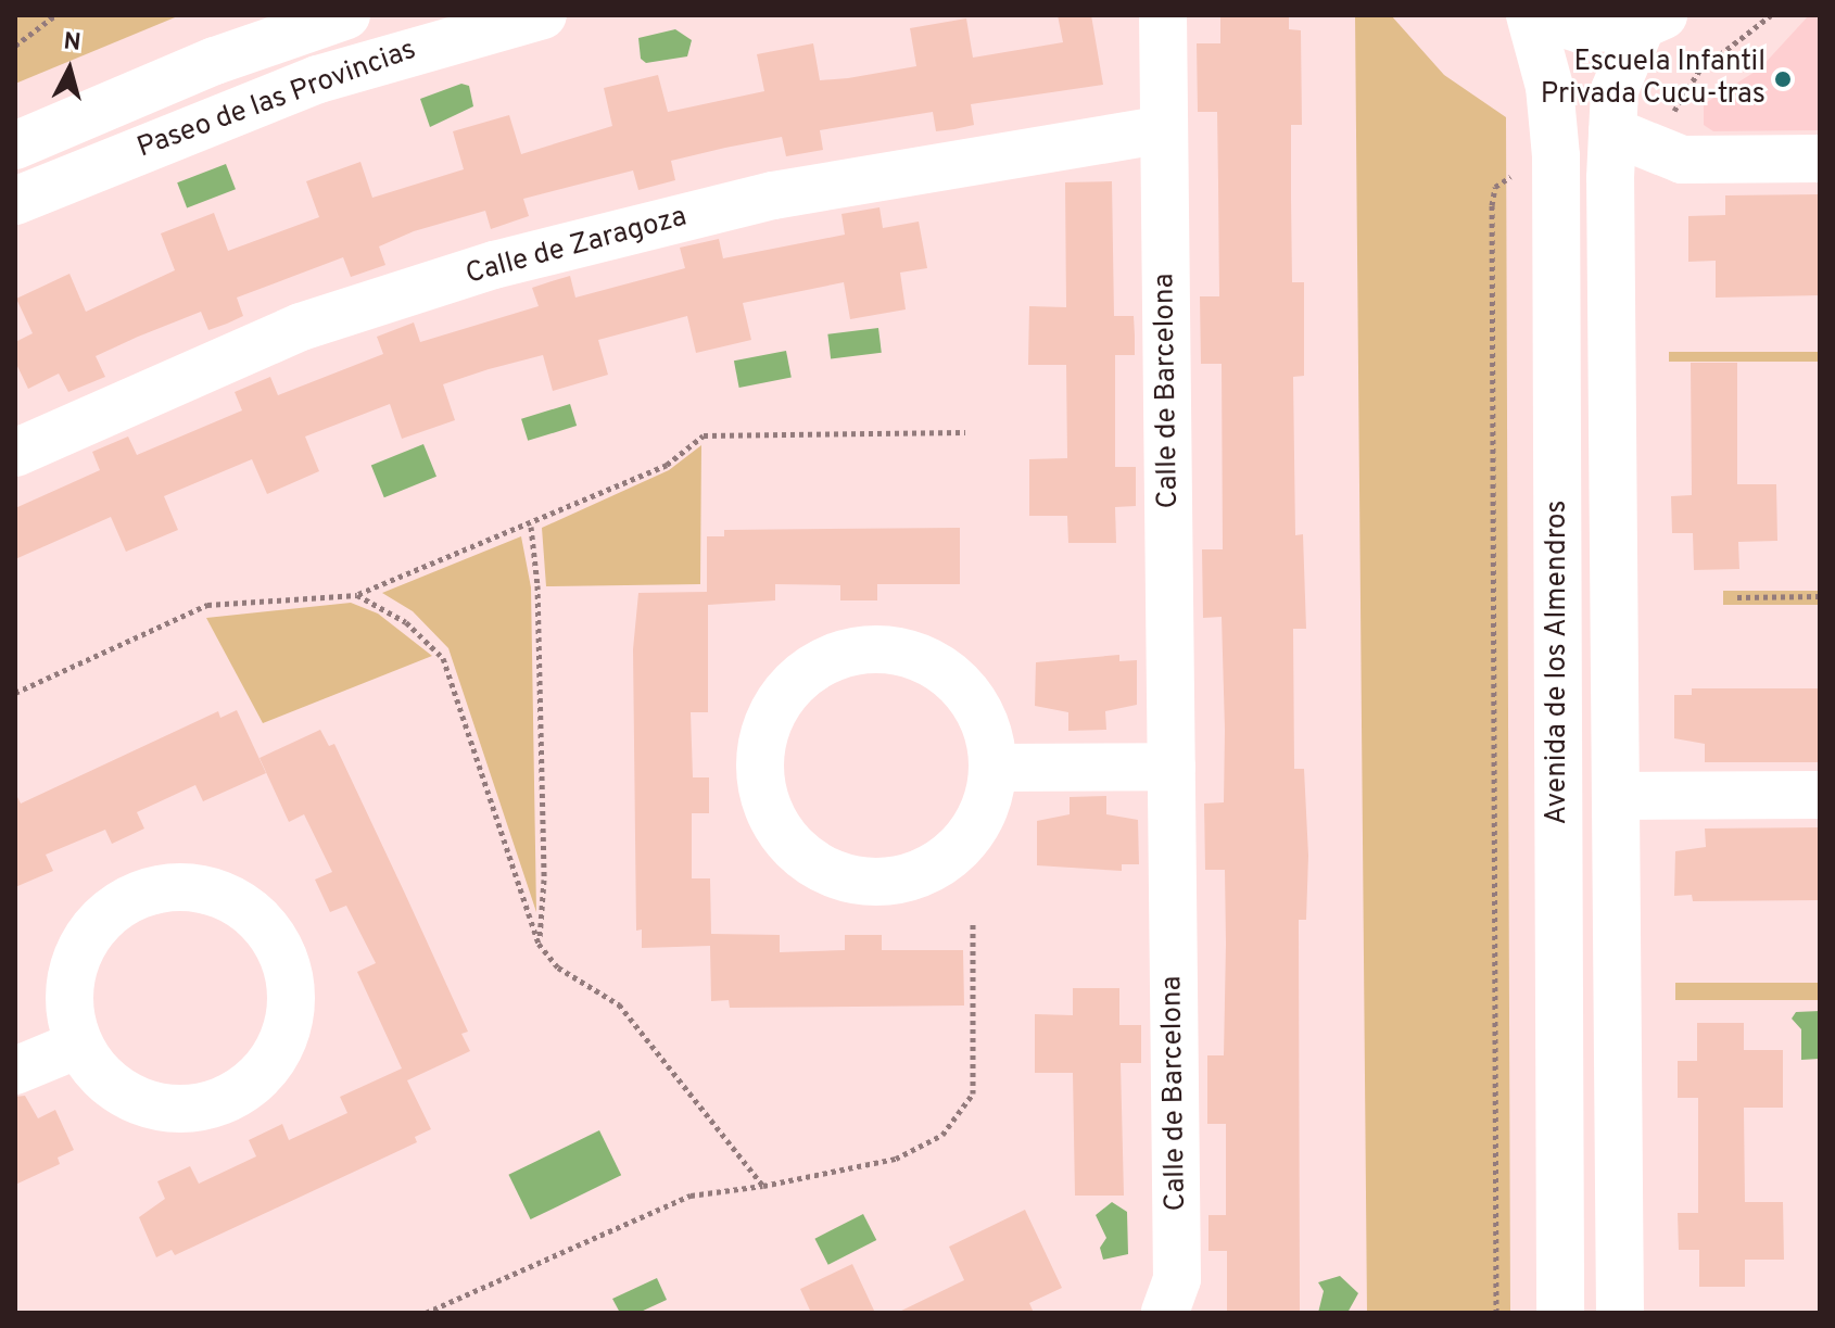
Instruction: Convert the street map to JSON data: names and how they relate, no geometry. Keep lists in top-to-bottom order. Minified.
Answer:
{"streets":{"street":["Paseo de las Provincias","Calle de Zaragoza","Calle de Barcelona","Avenida de los Almendros"]},"crossings":[["Calle de Zaragoza","Calle de Barcelona"]],"places":["Escuela Infantil Privada Cucu-tras"],"north":"top"}
